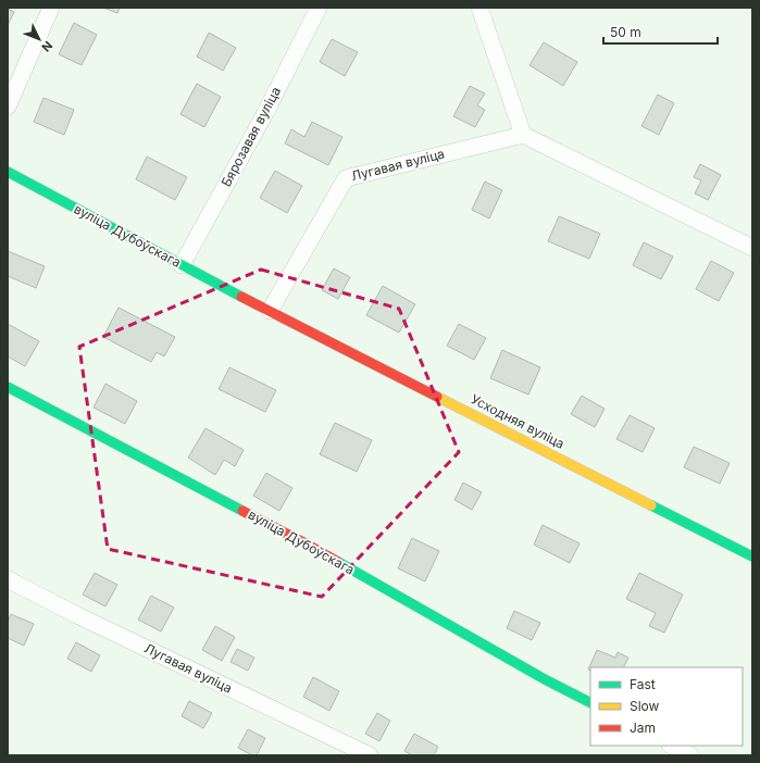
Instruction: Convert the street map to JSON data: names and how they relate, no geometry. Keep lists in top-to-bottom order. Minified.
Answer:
{"streets":{"street":["Бярозавая вуліца","Лугавая вуліца","вуліца Дубоўскага","Усходняя вуліца"]},"crossings":[["Бярозавая вуліца","вуліца Дубоўскага"],["Лугавая вуліца","вуліца Дубоўскага"],["Лугавая вуліца","Усходняя вуліца"],["вуліца Дубоўскага","Усходняя вуліца"]],"legend":["Fast","Slow","Jam"],"scale_bar":"50 m","north":"bottom right"}
